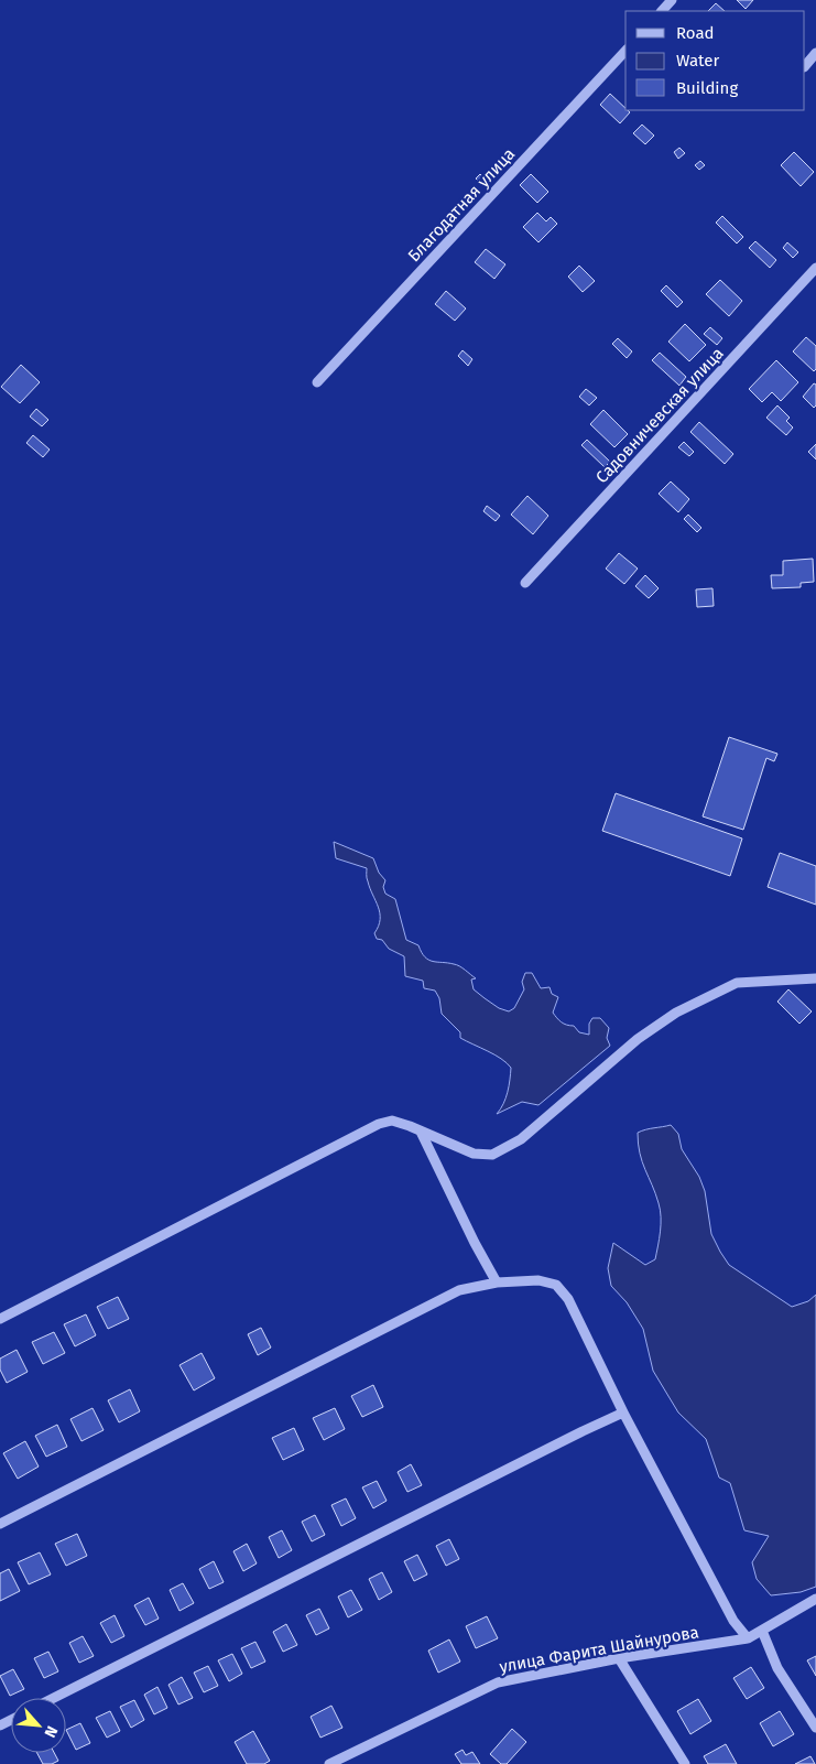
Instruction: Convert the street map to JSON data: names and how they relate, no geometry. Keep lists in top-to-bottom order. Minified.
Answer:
{"streets":{"street":["Благодатная улица","Садовничевская улица","улица Фарита Шайнурова"]},"legend":["Road","Water","Building"],"north":"bottom right"}
